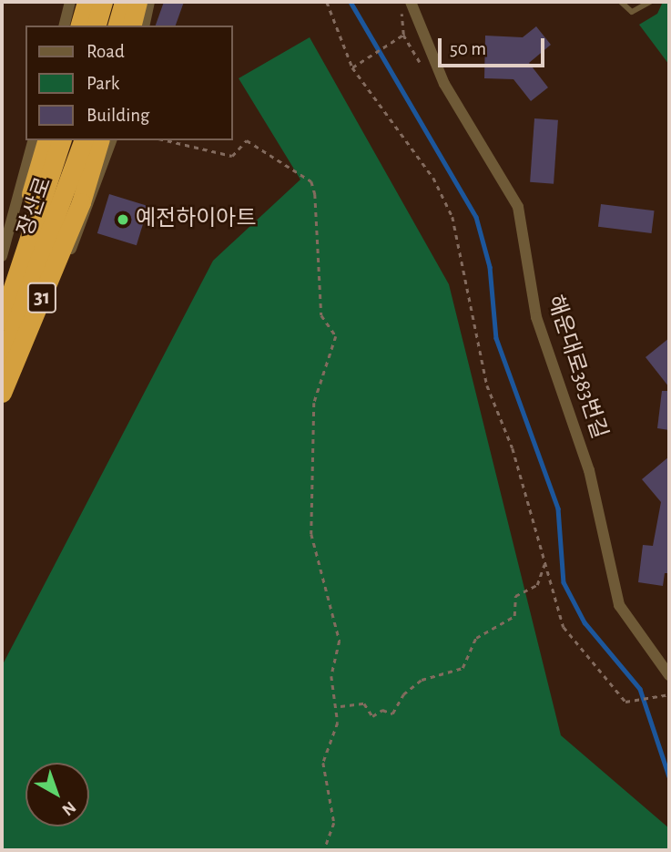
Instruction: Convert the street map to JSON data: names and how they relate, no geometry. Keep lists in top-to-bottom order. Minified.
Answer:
{"streets":{"highway":["장산로","31"],"street":["해운대로383번길"]},"places":["예전하이아트"],"legend":["Road","Park","Building"],"scale_bar":"50 m","north":"bottom right"}
